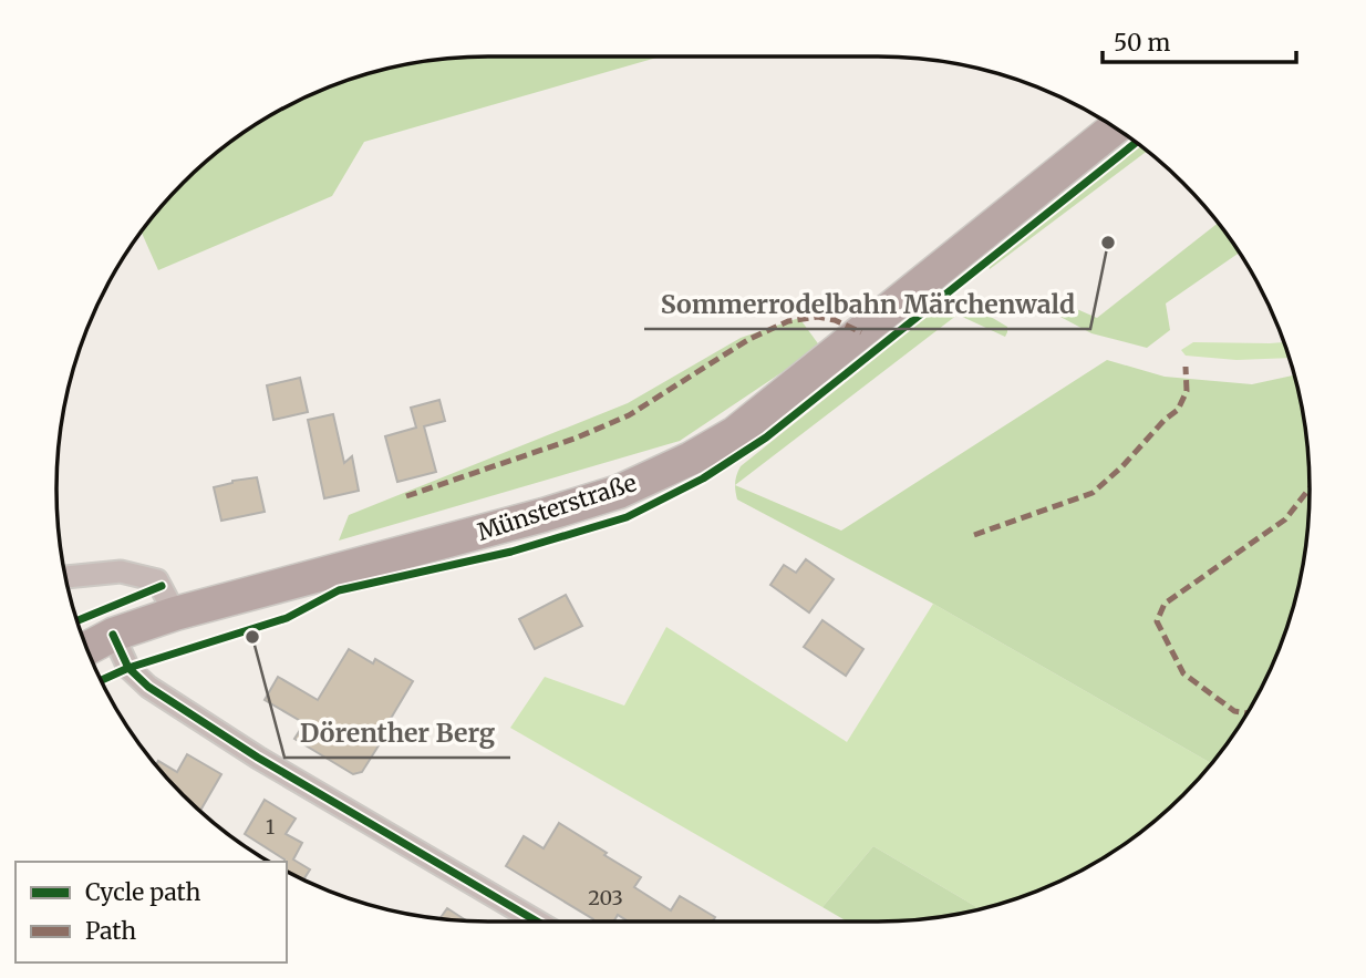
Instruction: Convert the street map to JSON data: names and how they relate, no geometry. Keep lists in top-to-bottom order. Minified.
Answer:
{"streets":{"main road":["Münsterstraße"]},"places":["Sommerrodelbahn Märchenwald","Dörenther Berg"],"house_numbers":["1","203"],"legend":["Cycle path","Path"],"scale_bar":"50 m"}
